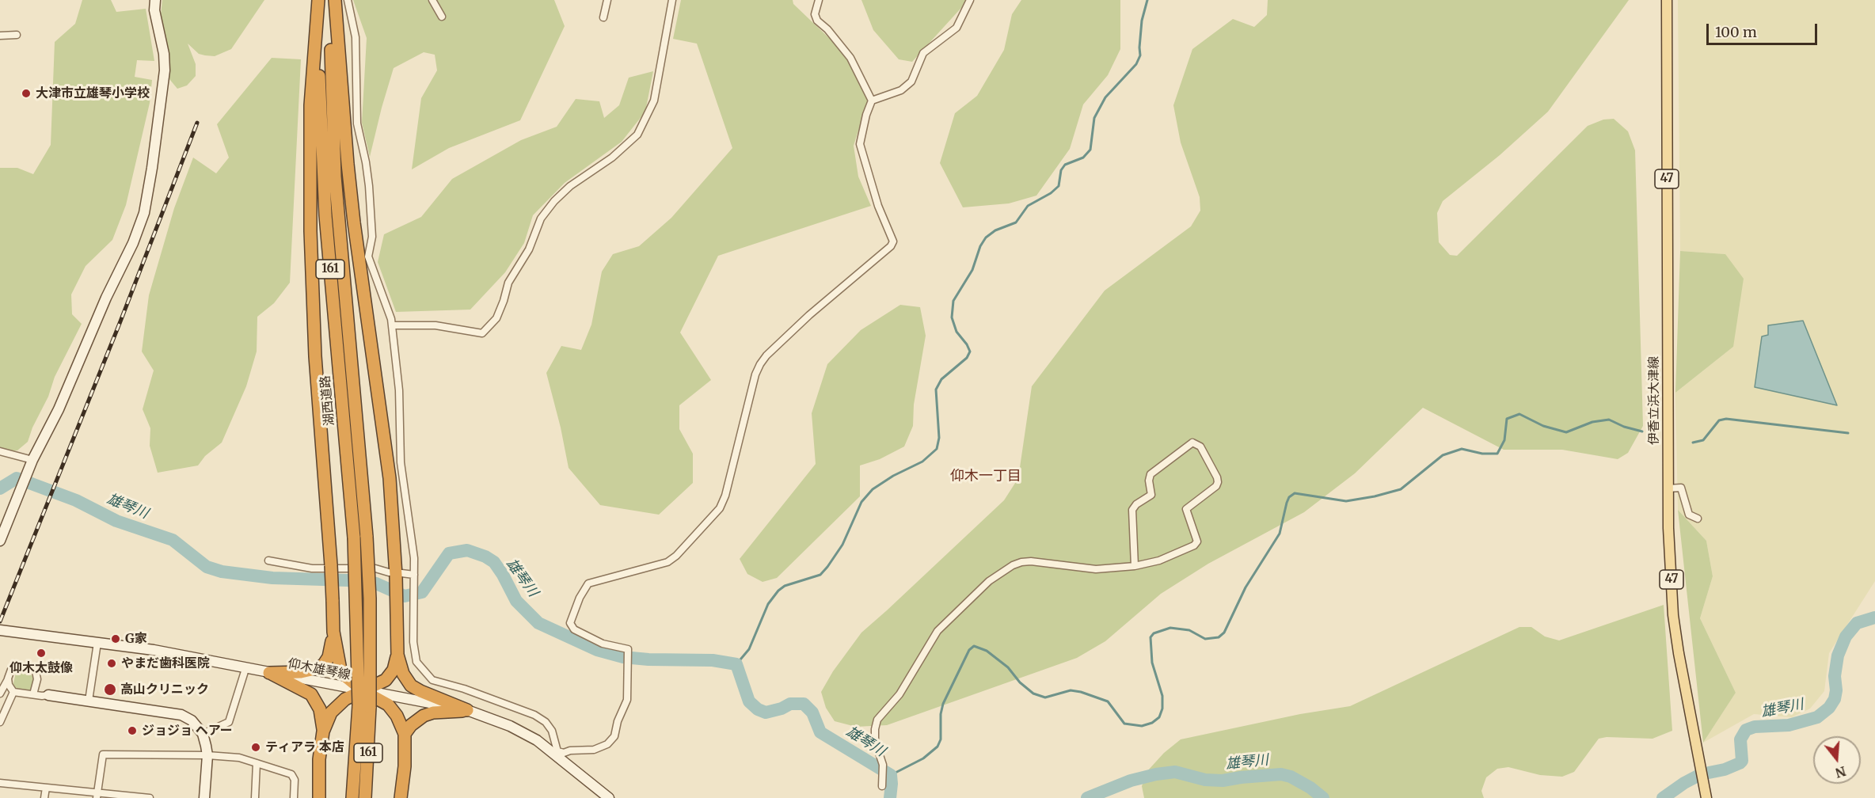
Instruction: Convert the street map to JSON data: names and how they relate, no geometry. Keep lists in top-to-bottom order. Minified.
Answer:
{"streets":{"highway":["161","湖西道路"],"main road":["47","伊香立浜大津線"],"street":["仰木雄琴線"]},"districts":["仰木一丁目"],"water":["雄琴川"],"places":["大津市立雄琴小学校","G家","仰木太鼓像","やまだ歯科医院","高山クリニック","ジョジョ ヘアー","ティアラ 本店"],"scale_bar":"100 m","north":"bottom"}
